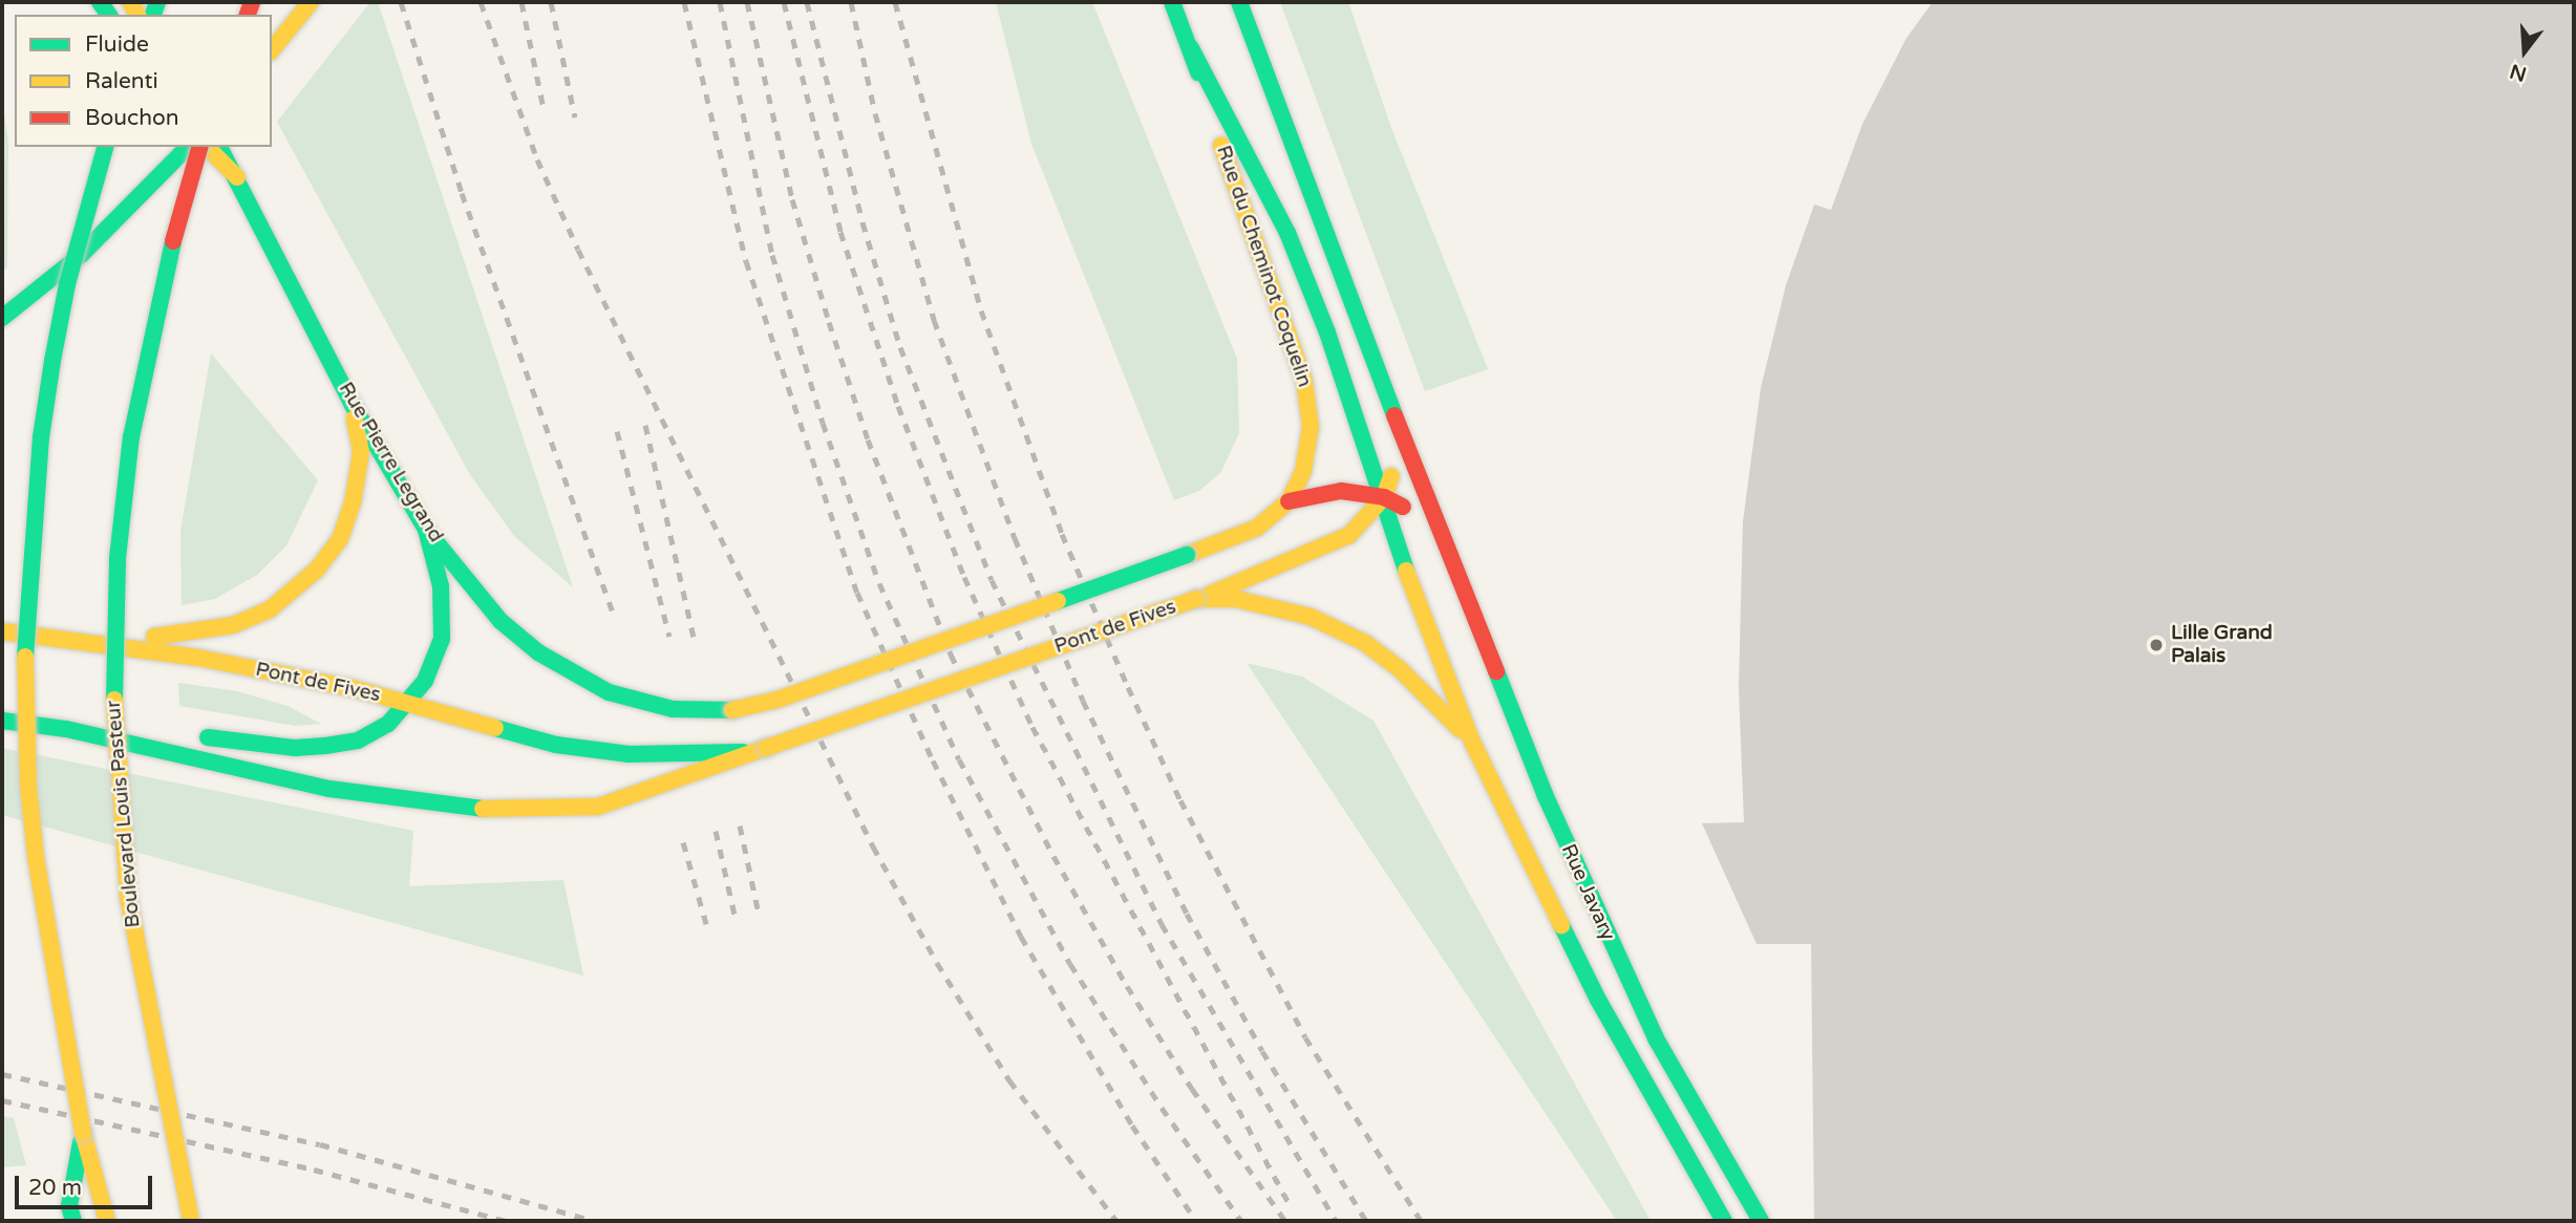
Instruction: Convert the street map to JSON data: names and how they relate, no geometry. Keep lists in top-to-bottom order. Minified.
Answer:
{"streets":{"main road":["Rue du Cheminot Coquelin","Rue Pierre Legrand","Pont de Fives","Boulevard Louis Pasteur","Rue Javary"]},"crossings":[["Rue du Cheminot Coquelin","Rue Pierre Legrand"],["Rue du Cheminot Coquelin","Pont de Fives"],["Rue du Cheminot Coquelin","Rue Javary"],["Pont de Fives","Rue Javary"]],"places":["Lille Grand Palais"],"legend":["Fluide","Ralenti","Bouchon"],"scale_bar":"20 m","north":"bottom"}
